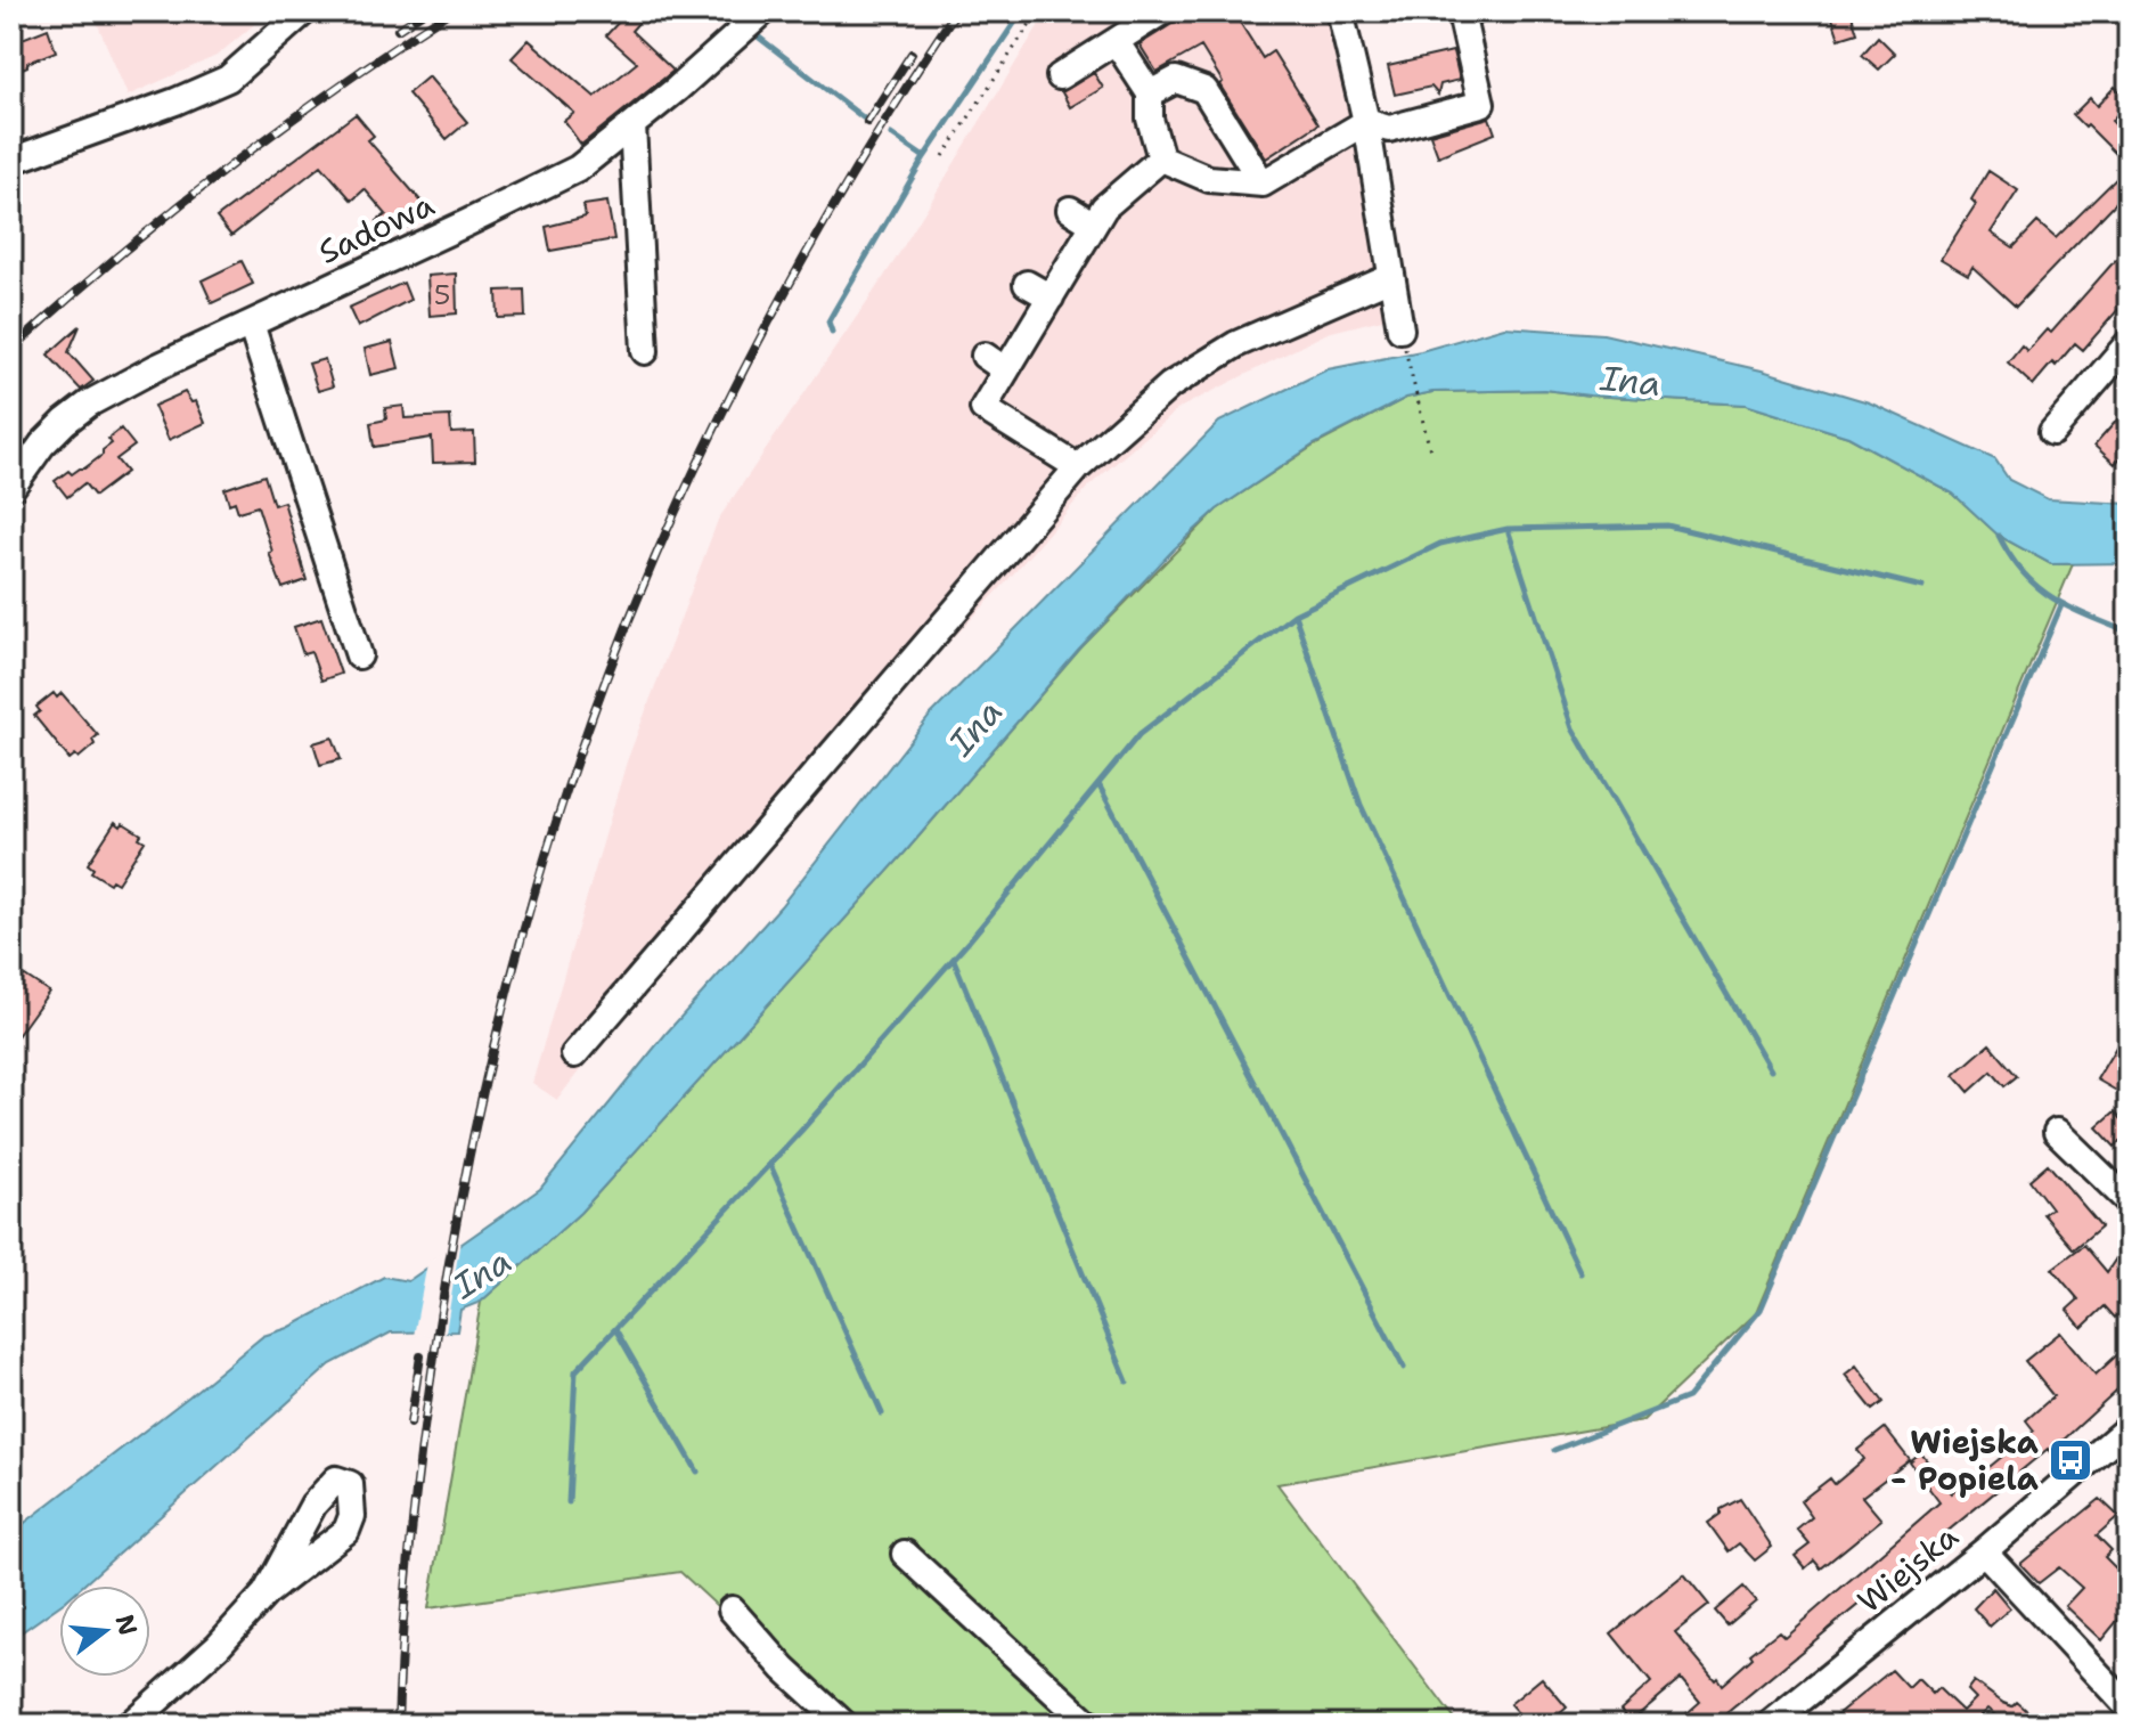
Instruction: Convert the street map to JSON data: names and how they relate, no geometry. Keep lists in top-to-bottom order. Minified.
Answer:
{"streets":{"street":["Sadowa","Wiejska"]},"water":["Ina"],"places":{"bus stop":["Wiejska - Popiela"]},"house_numbers":["5"],"north":"right"}
